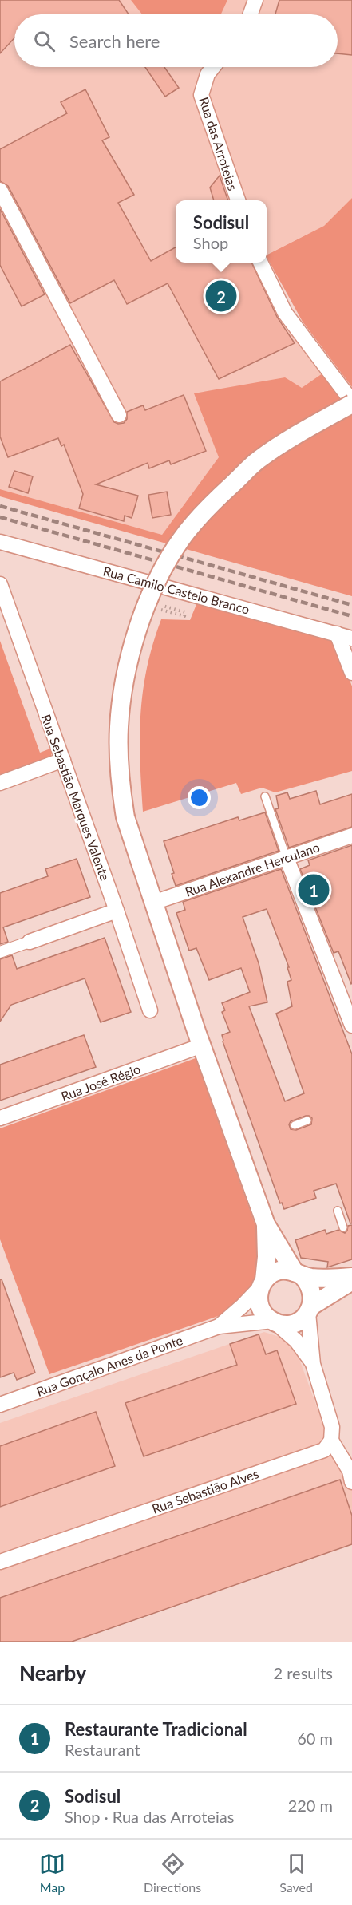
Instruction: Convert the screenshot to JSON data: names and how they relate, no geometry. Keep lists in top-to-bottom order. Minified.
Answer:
{"streets":{"street":["Rua das Arroteias","Rua Camilo Castelo Branco","Rua Sebastião Marques Valente","Rua Alexandre Herculano","Rua José Régio","Rua Gonçalo Anes da Ponte","Rua Sebastião Alves"]},"page":{"search":"Search here","popup":["Sodisul","Shop"],"pins":["2","1"],"heading":["Nearby","2 results"],"list":[{"mark":"1","name":"Restaurante Tradicional","note":"Restaurant","value":"60 m"},{"mark":"2","name":"Sodisul","note":"Shop · Rua das Arroteias","value":"220 m"}],"nav":["Map","Directions","Saved"]}}
